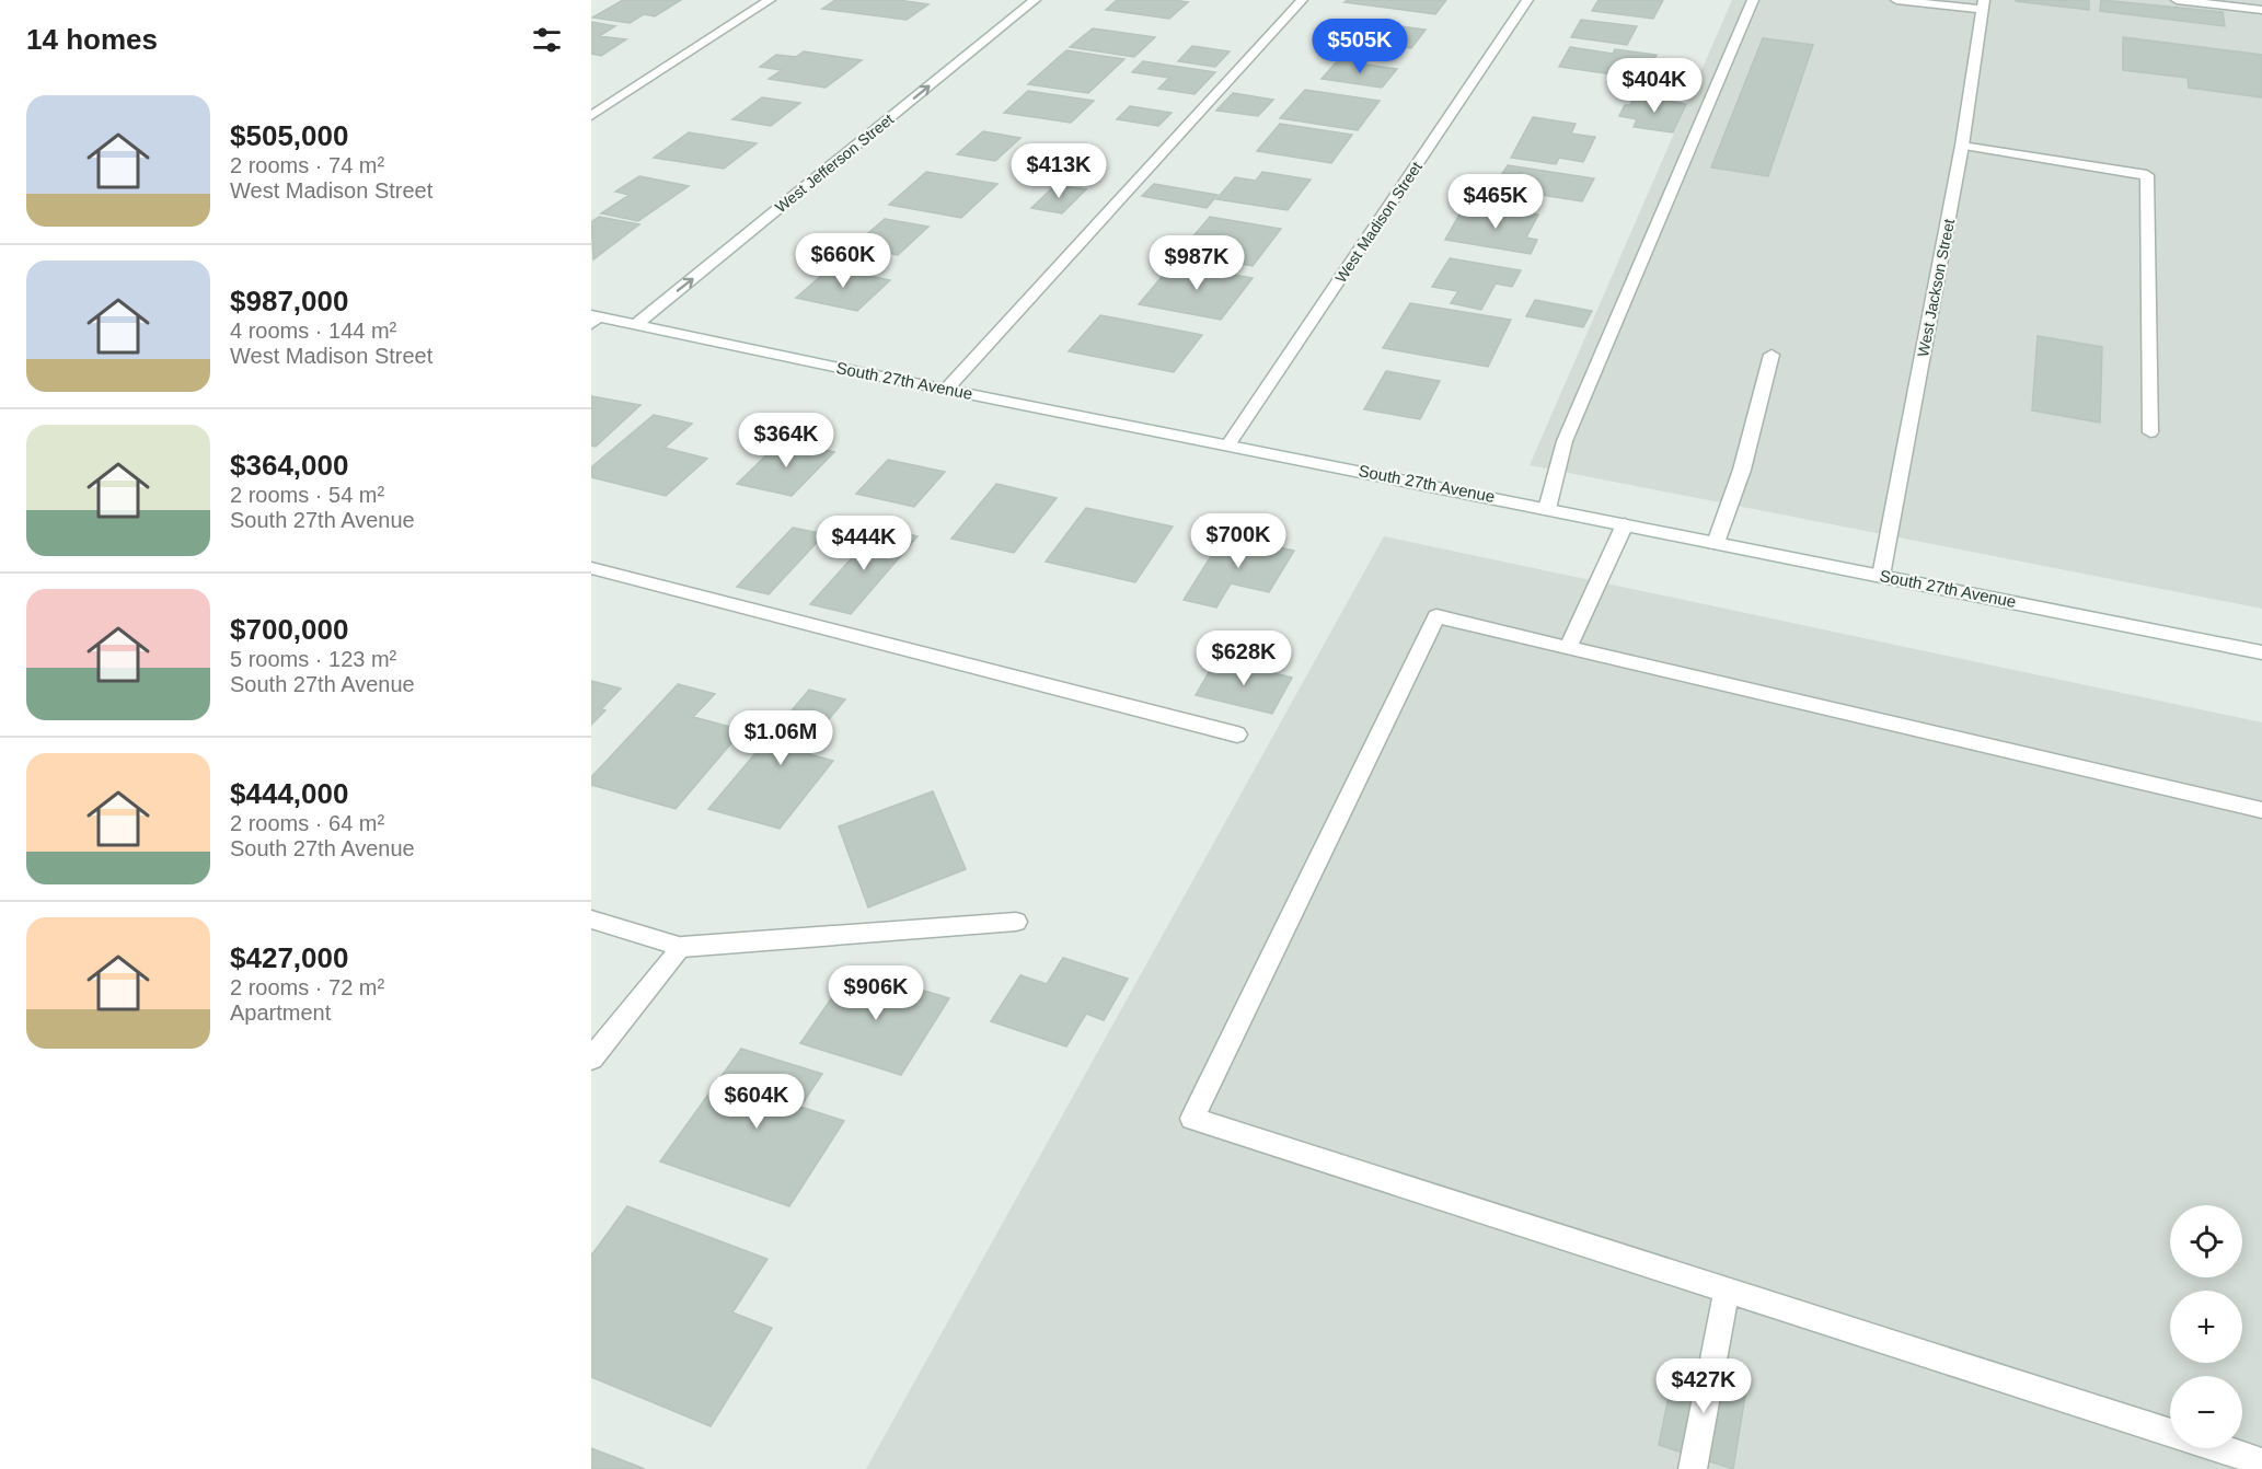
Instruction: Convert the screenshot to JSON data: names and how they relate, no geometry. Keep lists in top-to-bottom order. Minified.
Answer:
{"streets":{"street":["West Jefferson Street","West Madison Street","West Jackson Street","South 27th Avenue"]},"crossings":[["West Jefferson Street","South 27th Avenue"],["West Madison Street","South 27th Avenue"],["West Jackson Street","South 27th Avenue"]],"one_way":["West Jefferson Street"],"page":{"heading":"14 homes","price":["$505K","$404K","$413K","$465K","$660K","$987K","$364K","$700K","$444K","$628K","$1.06M","$906K","$604K","$427K"],"list":[{"name":"$505,000","note":"2 rooms · 74 m² · West Madison Street"},{"name":"$987,000","note":"4 rooms · 144 m² · West Madison Street"},{"name":"$364,000","note":"2 rooms · 54 m² · South 27th Avenue"},{"name":"$700,000","note":"5 rooms · 123 m² · South 27th Avenue"},{"name":"$444,000","note":"2 rooms · 64 m² · South 27th Avenue"},{"name":"$427,000","note":"2 rooms · 72 m² · Apartment"}],"map_buttons":["+","−"]}}
